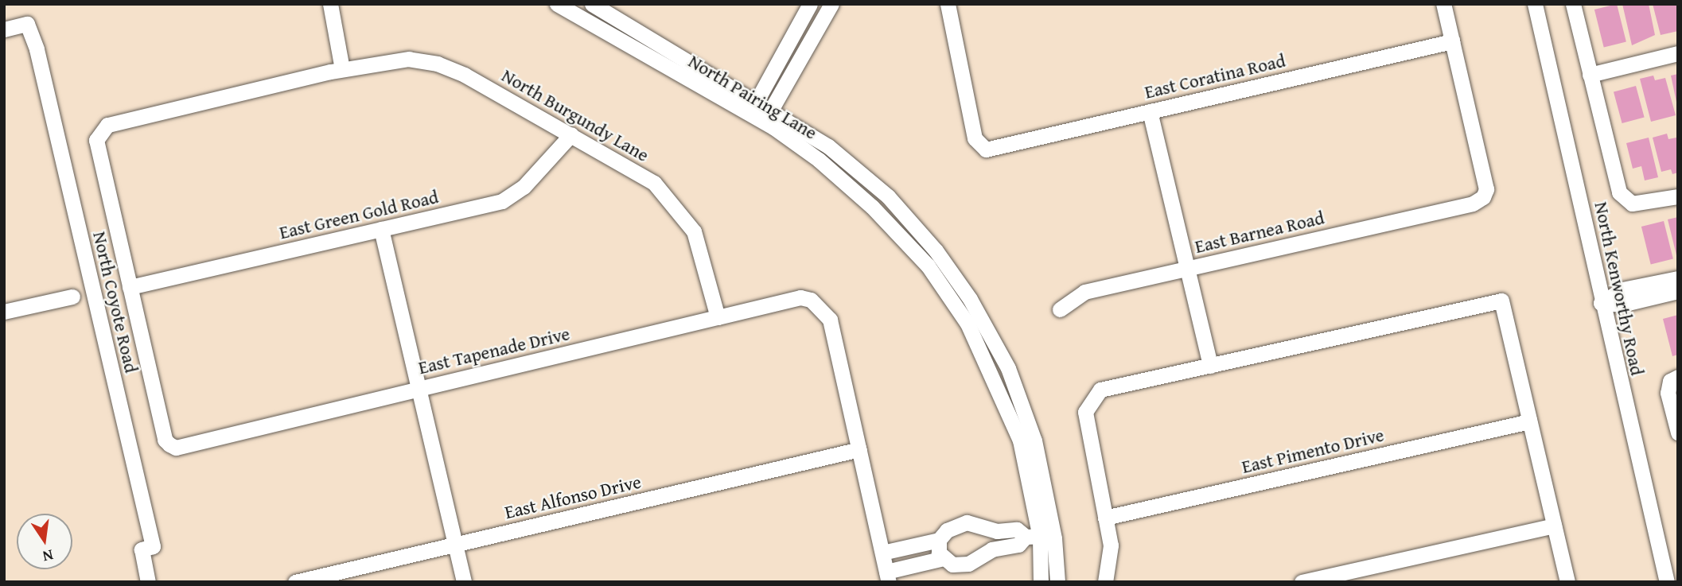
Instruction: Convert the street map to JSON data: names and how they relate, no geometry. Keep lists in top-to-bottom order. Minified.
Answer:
{"streets":{"street":["East Coratina Road","North Pairing Lane","North Burgundy Lane","East Green Gold Road","East Barnea Road","North Kenworthy Road","North Coyote Road","East Tapenade Drive","East Pimento Drive","East Alfonso Drive"]},"crossings":[["East Coratina Road","East Barnea Road"],["North Burgundy Lane","East Green Gold Road"],["North Burgundy Lane","East Tapenade Drive"],["East Green Gold Road","East Tapenade Drive"],["East Tapenade Drive","East Alfonso Drive"]],"north":"bottom"}
